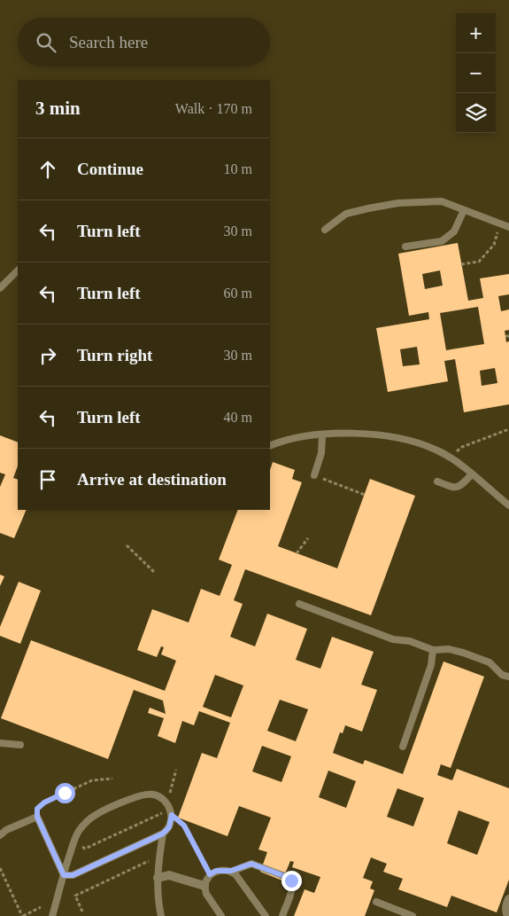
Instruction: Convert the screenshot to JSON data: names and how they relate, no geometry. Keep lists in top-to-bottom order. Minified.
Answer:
{"page":{"map_buttons":["+","−"],"search":"Search here","heading":["3 min","Walk · 170 m"],"list":[["Continue","10 m"],["Turn left","30 m"],["Turn left","60 m"],["Turn right","30 m"],["Turn left","40 m"],"Arrive at destination"]}}
